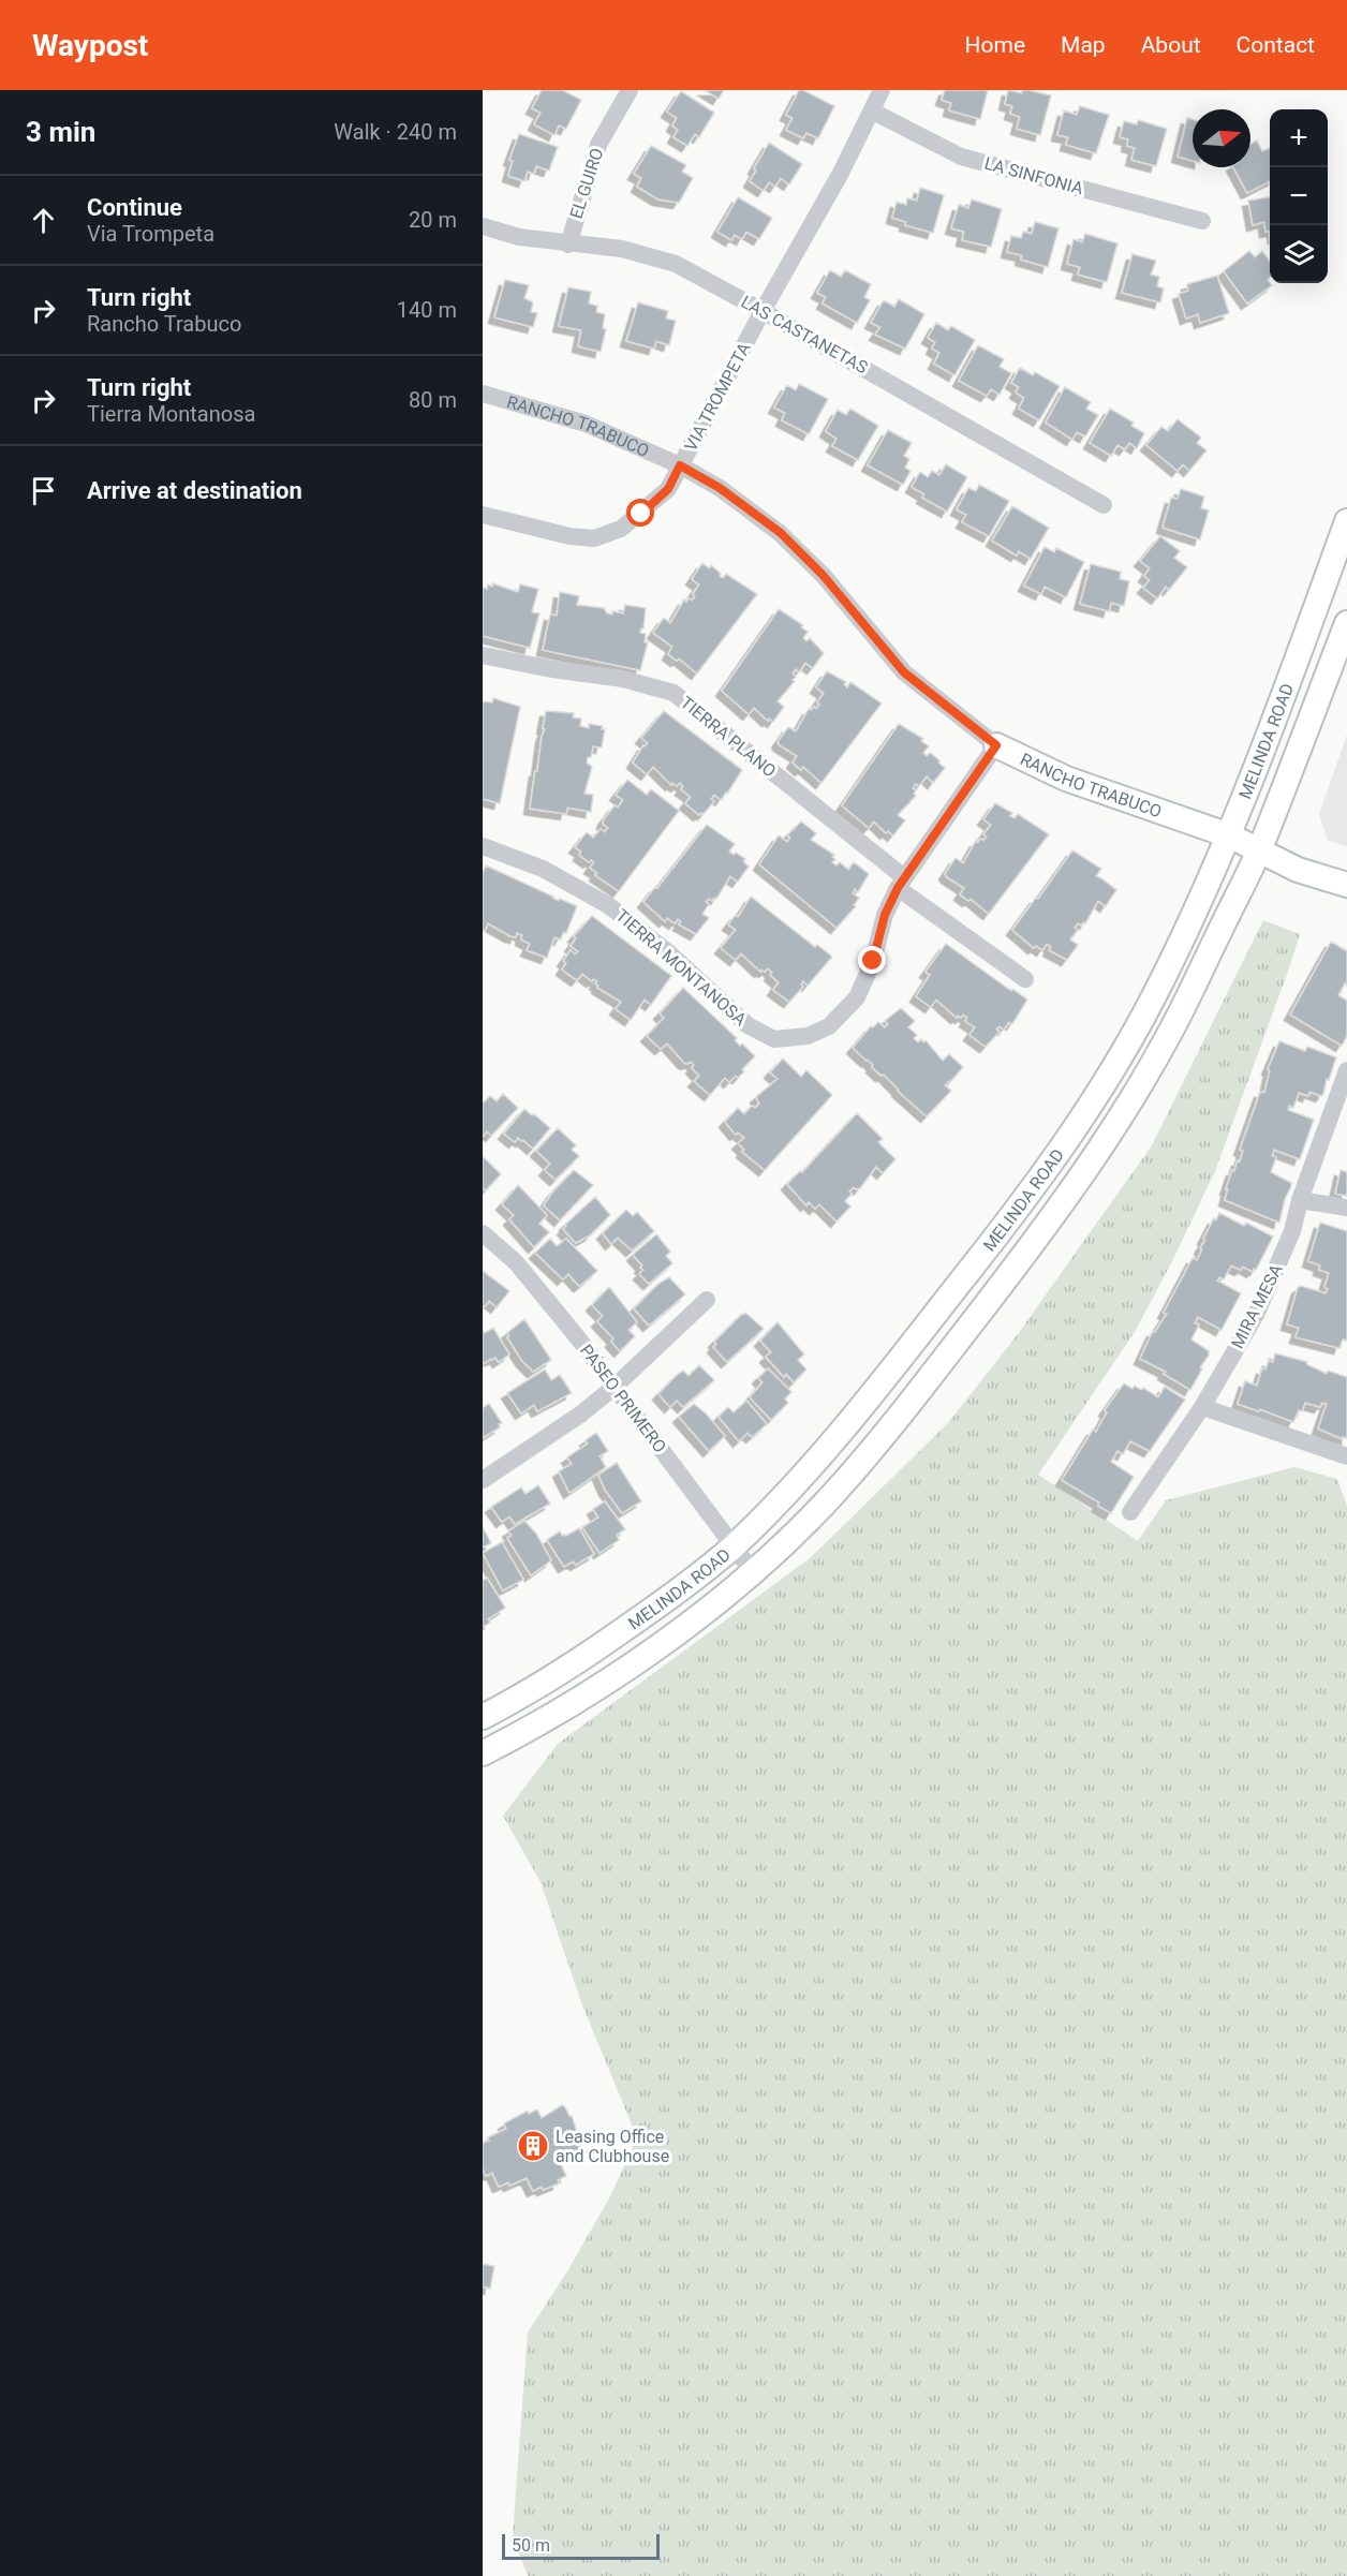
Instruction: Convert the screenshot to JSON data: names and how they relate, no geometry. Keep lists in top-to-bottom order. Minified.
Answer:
{"streets":{"main road":["RANCHO TRABUCO","MELINDA ROAD"],"street":["LA SINFONIA","EL GUIRO","LAS CASTANETAS","VIA TROMPETA","TIERRA PLANO","TIERRA MONTANOSA","MIRA MESA","PASEO PRIMERO"]},"crossings":[["LA SINFONIA","VIA TROMPETA"],["EL GUIRO","LAS CASTANETAS"],["LAS CASTANETAS","VIA TROMPETA"],["VIA TROMPETA","RANCHO TRABUCO"],["RANCHO TRABUCO","MELINDA ROAD"],["RANCHO TRABUCO","TIERRA MONTANOSA"],["TIERRA PLANO","TIERRA MONTANOSA"],["MELINDA ROAD","PASEO PRIMERO"]],"places":{"building":["Leasing Office and Clubhouse"]},"scale_bar":"50 m","north":"right","page":{"header":"Waypost","nav":["Home","Map","About","Contact"],"heading":["3 min","Walk · 240 m"],"map_buttons":["+","−"],"list":[["Continue","Via Trompeta","20 m"],["Turn right","Rancho Trabuco","140 m"],["Turn right","Tierra Montanosa","80 m"],"Arrive at destination"],"scale":"50 m"}}
